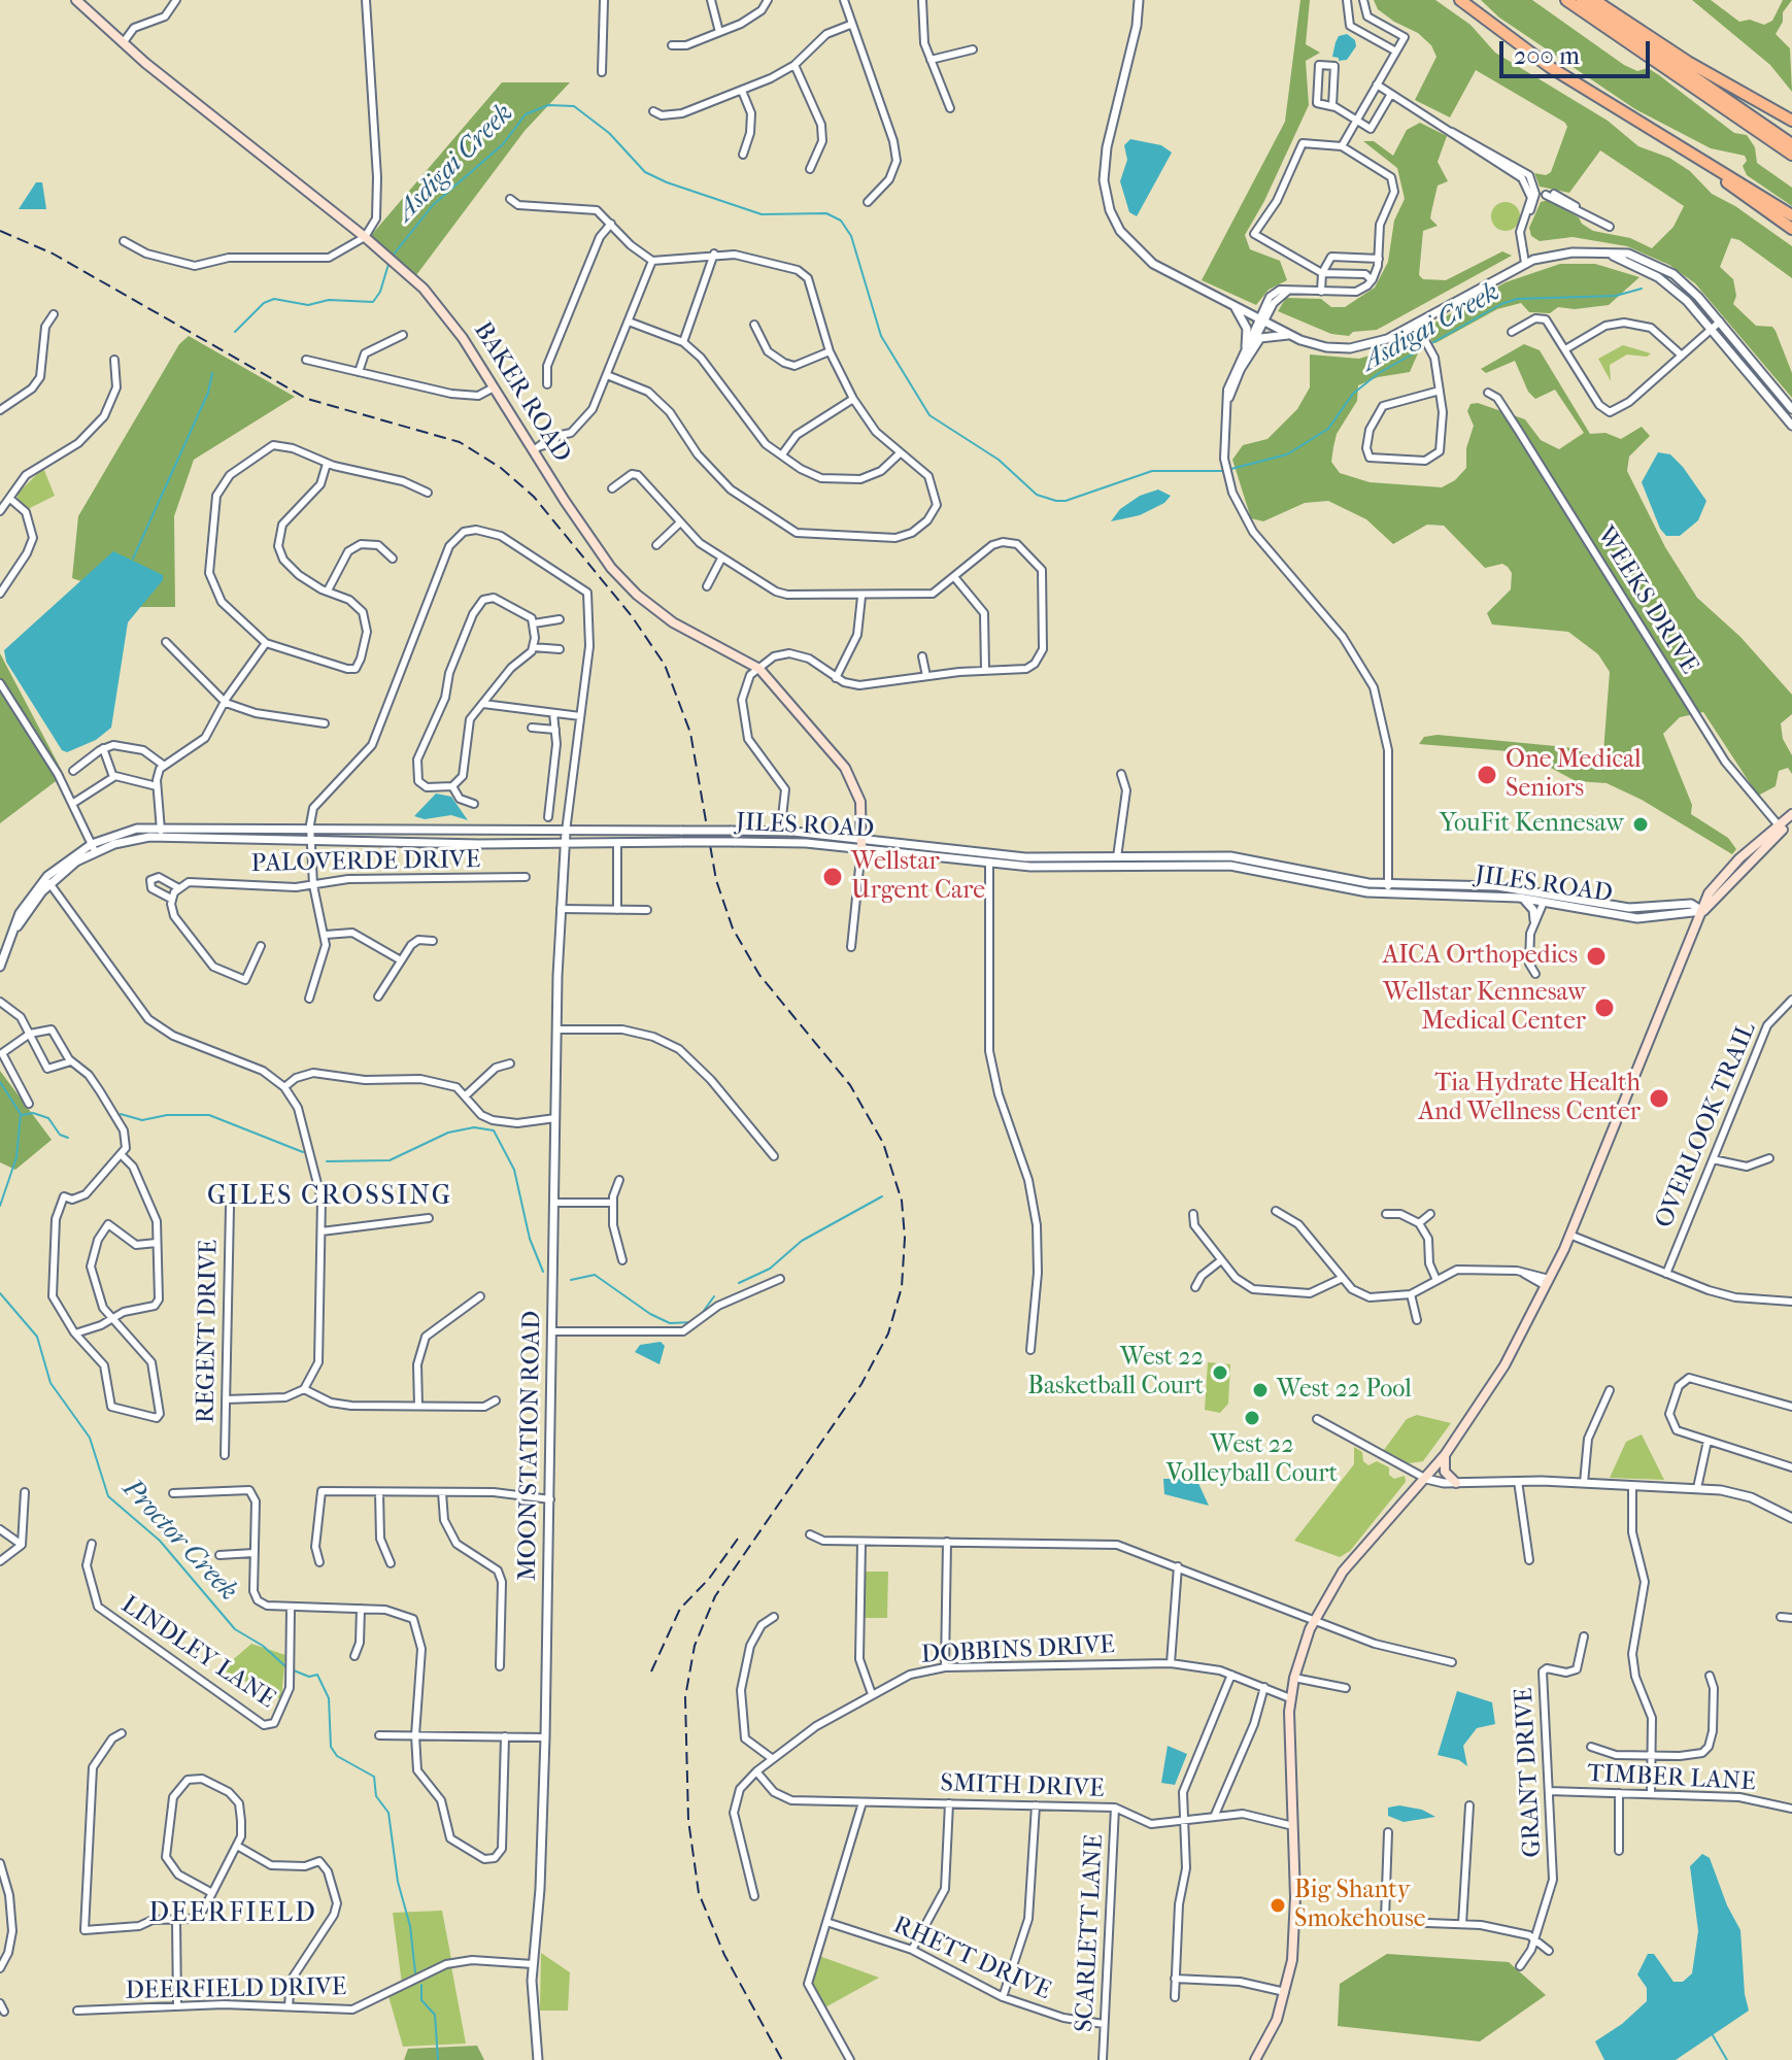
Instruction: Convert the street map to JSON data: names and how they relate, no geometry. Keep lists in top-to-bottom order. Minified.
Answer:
{"streets":{"main road":["BAKER ROAD"],"street":["WEEKS DRIVE","JILES ROAD","PALOVERDE DRIVE","OVERLOOK TRAIL","REGENT DRIVE","MOON STATION ROAD","DOBBINS DRIVE","LINDLEY LANE","GRANT DRIVE","TIMBER LANE","SMITH DRIVE","SCARLETT LANE","RHETT DRIVE","DEERFIELD DRIVE"]},"crossings":[["BAKER ROAD","JILES ROAD"],["JILES ROAD","MOON STATION ROAD"],["MOON STATION ROAD","DEERFIELD DRIVE"],["DOBBINS DRIVE","SMITH DRIVE"],["GRANT DRIVE","TIMBER LANE"],["SMITH DRIVE","SCARLETT LANE"],["SCARLETT LANE","RHETT DRIVE"]],"districts":["GILES CROSSING","DEERFIELD"],"water":["Asdigai Creek","Proctor Creek"],"places":["One Medical Seniors","YouFit Kennesaw","Wellstar Urgent Care","AICA Orthopedics","Wellstar Kennesaw Medical Center","Tia Hydrate Health And Wellness Center","West 22 Basketball Court","West 22 Pool","West 22 Volleyball Court","Big Shanty Smokehouse"],"scale_bar":"200 m"}
